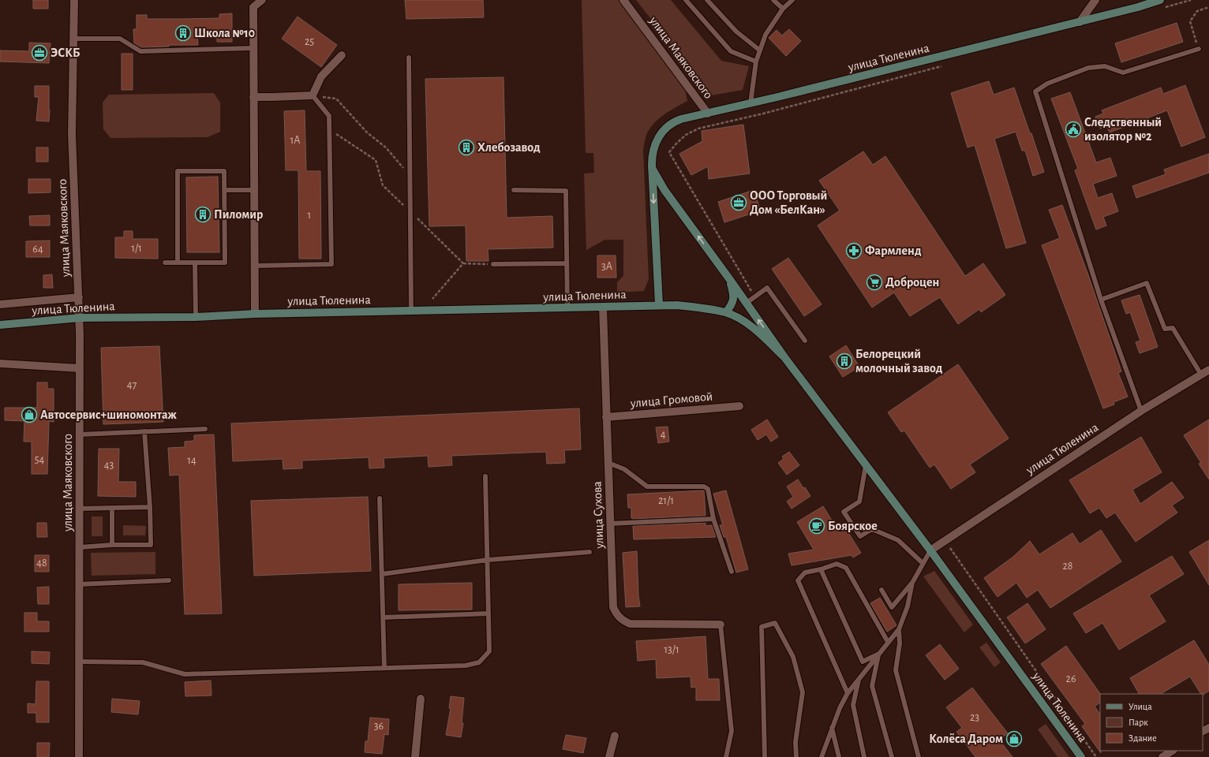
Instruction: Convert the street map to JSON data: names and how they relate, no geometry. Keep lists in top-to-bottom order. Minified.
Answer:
{"streets":{"main road":["улица Тюленина"],"street":["улица Маяковского","улица Громовой","улица Сухова"]},"crossings":[["улица Маяковского","улица Тюленина"],["улица Тюленина","улица Сухова"],["улица Громовой","улица Сухова"]],"places":{"building":["Школа №10","Хлебозавод","Пиломир","Белорецкий молочный завод"],"office":["ЭСКБ","ООО Торговый Дом «БелКан»"],"public building":["Следственный изолятор №2"],"pharmacy":["Фармленд"],"supermarket":["Доброцен"],"shop":["Автосервис+шиномонтаж","Колёса Даром"],"cafe":["Боярское"]},"house_numbers":["25","1А","1","1/1","64","3А","47","4","54","14","43","21/1","48","28","13/1","26","23","36"],"legend":["Улица","Парк","Здание"]}
